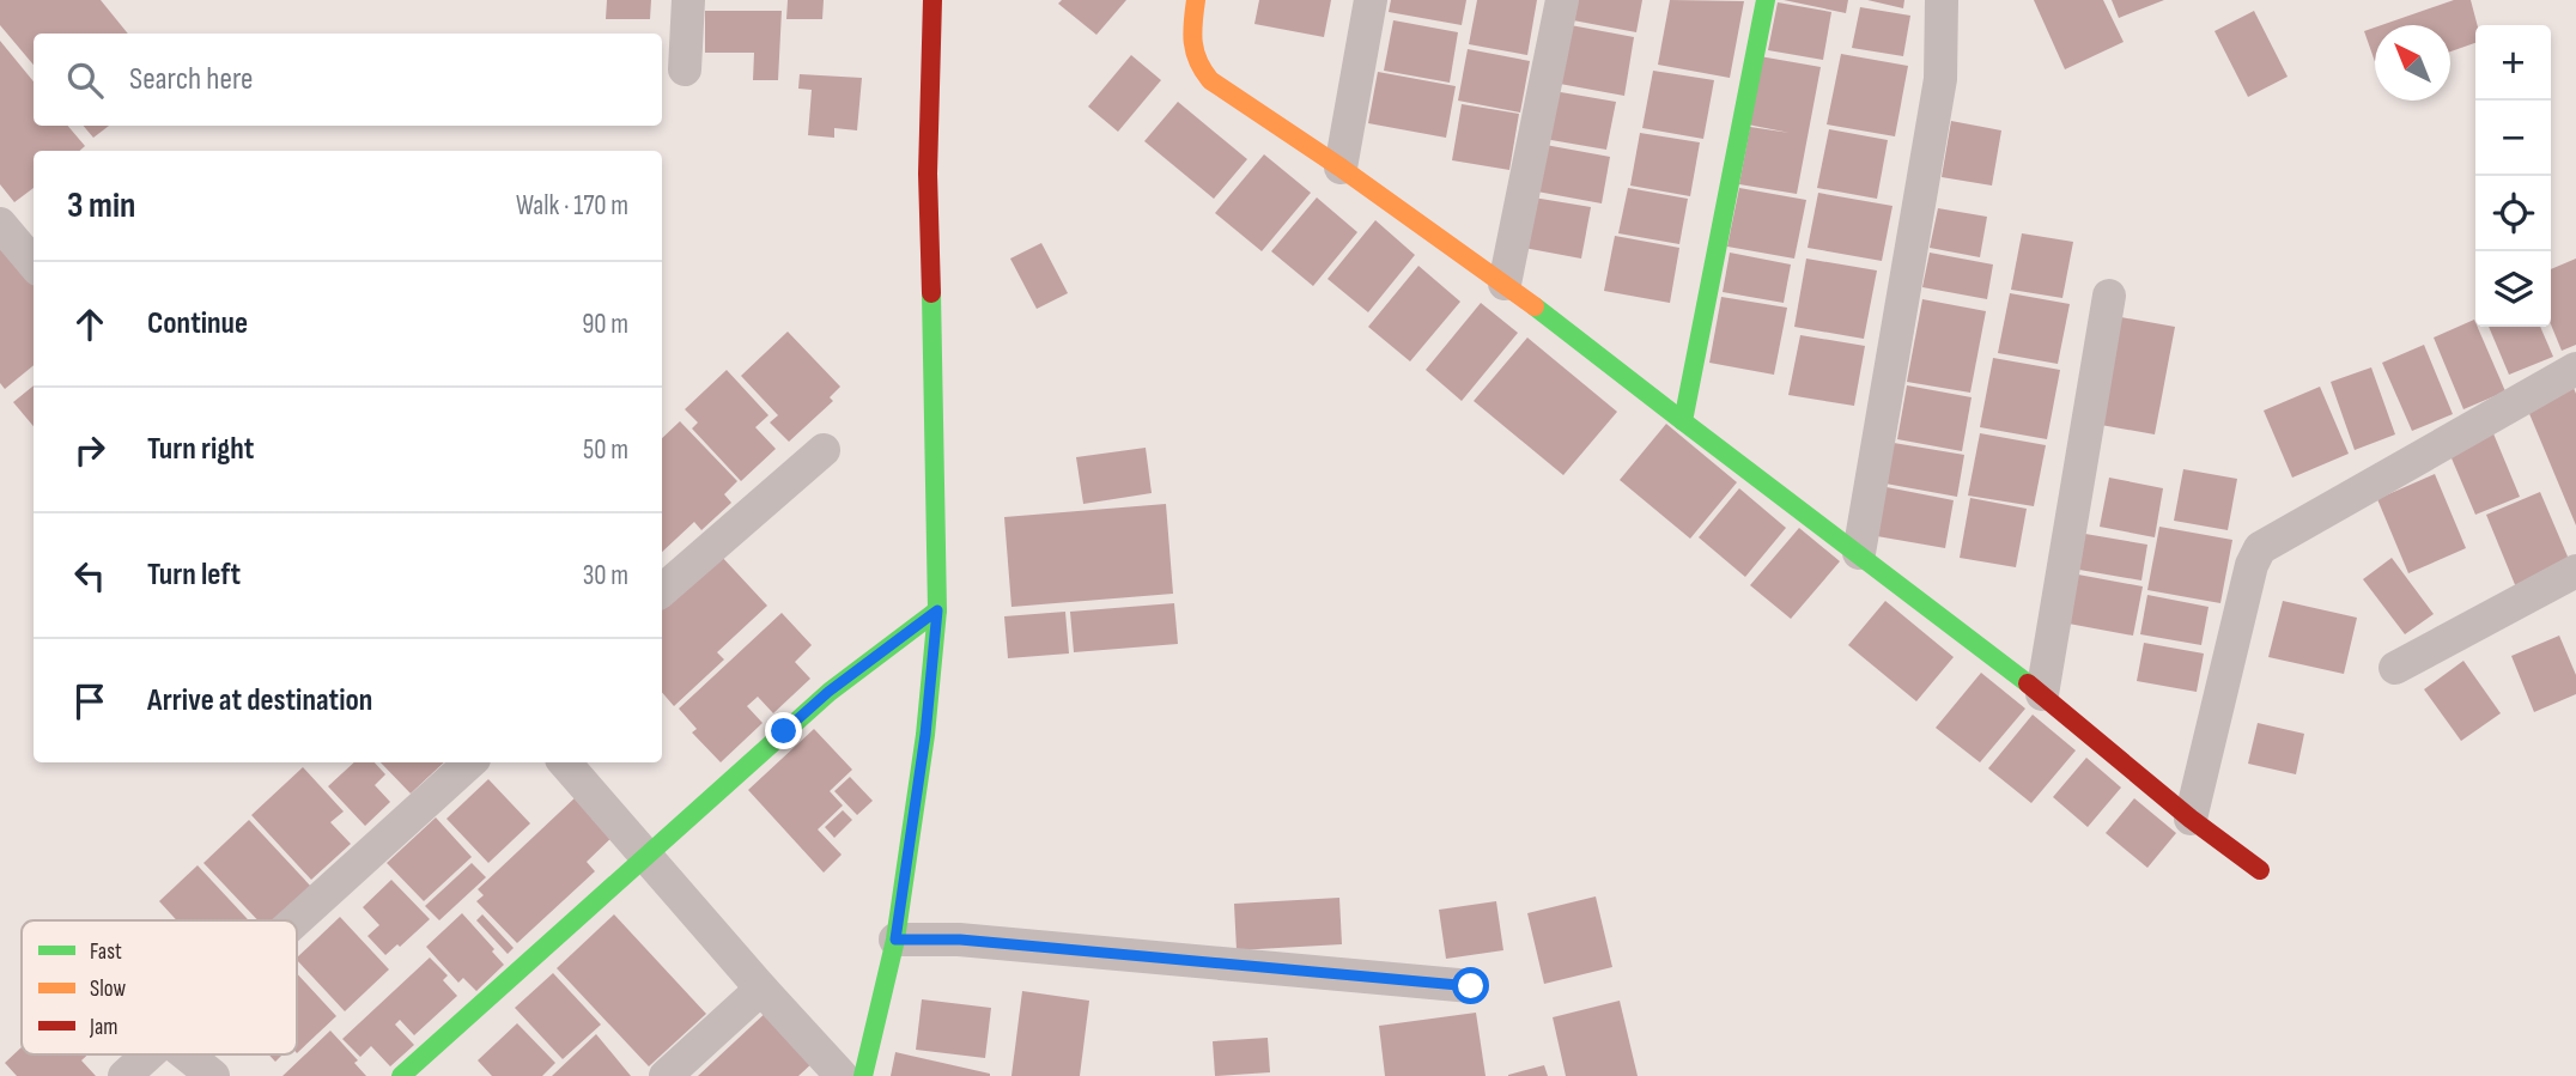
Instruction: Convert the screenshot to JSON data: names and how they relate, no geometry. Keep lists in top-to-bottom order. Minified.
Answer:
{"legend":["Fast","Slow","Jam"],"north":"top left","page":{"map_buttons":["+","−"],"search":"Search here","heading":["3 min","Walk · 170 m"],"list":[["Continue","90 m"],["Turn right","50 m"],["Turn left","30 m"],"Arrive at destination"]}}
